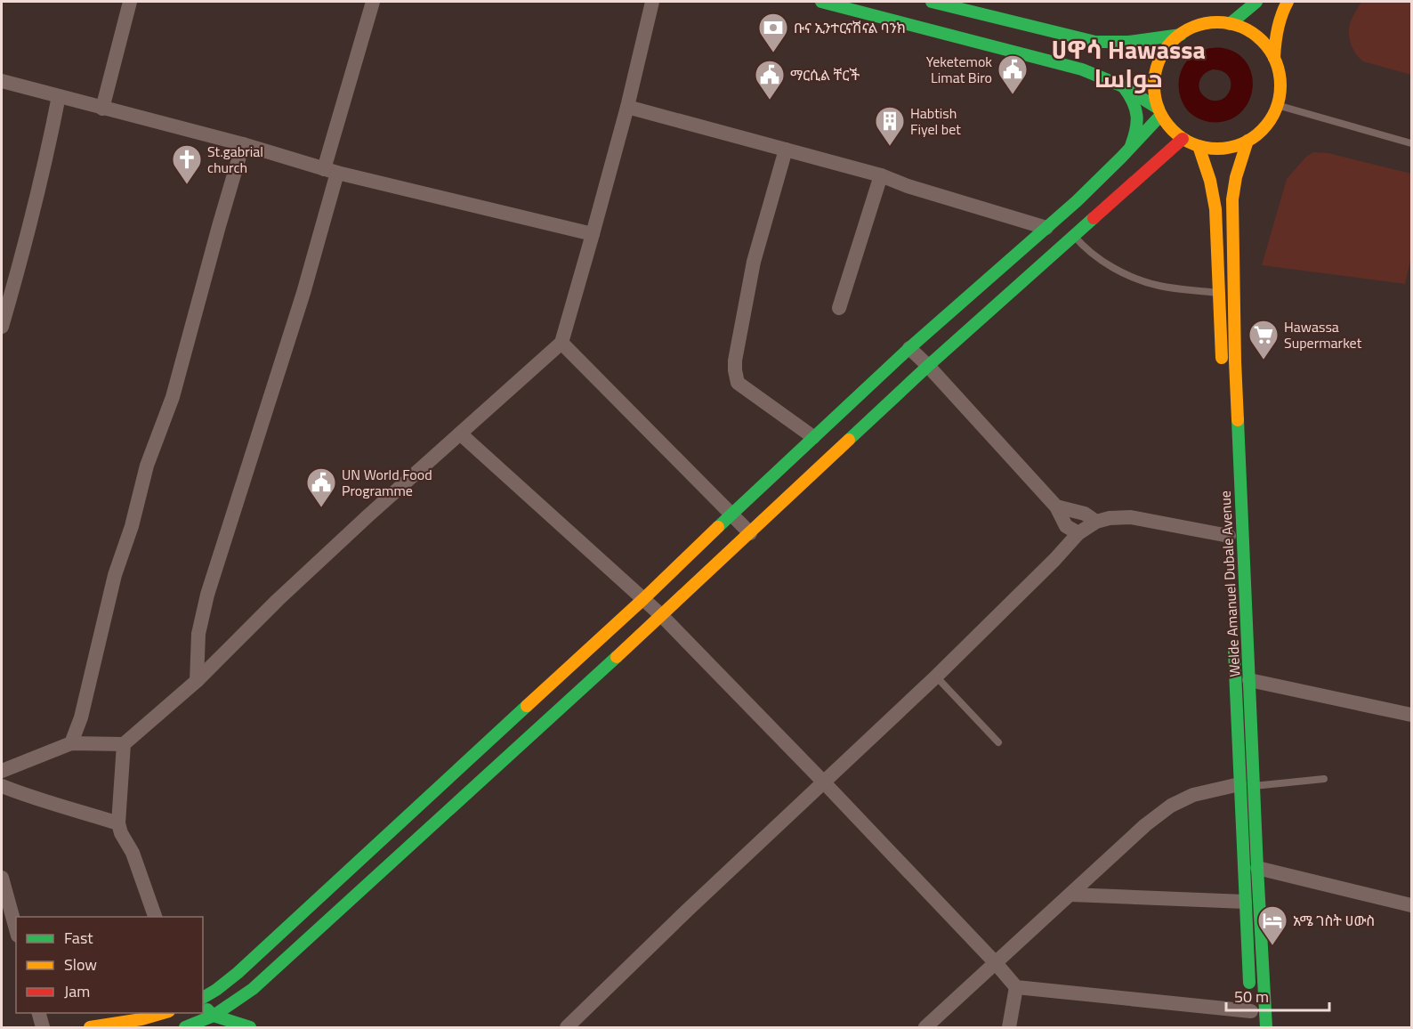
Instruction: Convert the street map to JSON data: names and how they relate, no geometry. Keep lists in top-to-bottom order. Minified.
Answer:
{"streets":{"main road":["Welde Amanuel Dubale Avenue"]},"districts":["ሀዋሳ Hawassa حواسا"],"places":{"bank":["ቡና ኢንተርናሽናል ባንክ"],"public building":["Yeketemok Limat Biro","ማርሲል ቸርች","UN World Food Programme"],"building":["Habtish Fiyel bet"],"church":["St.gabrial church"],"supermarket":["Hawassa Supermarket"],"hotel":["አሜ ገስት ሀውስ"]},"legend":["Fast","Slow","Jam"],"scale_bar":"50 m"}
